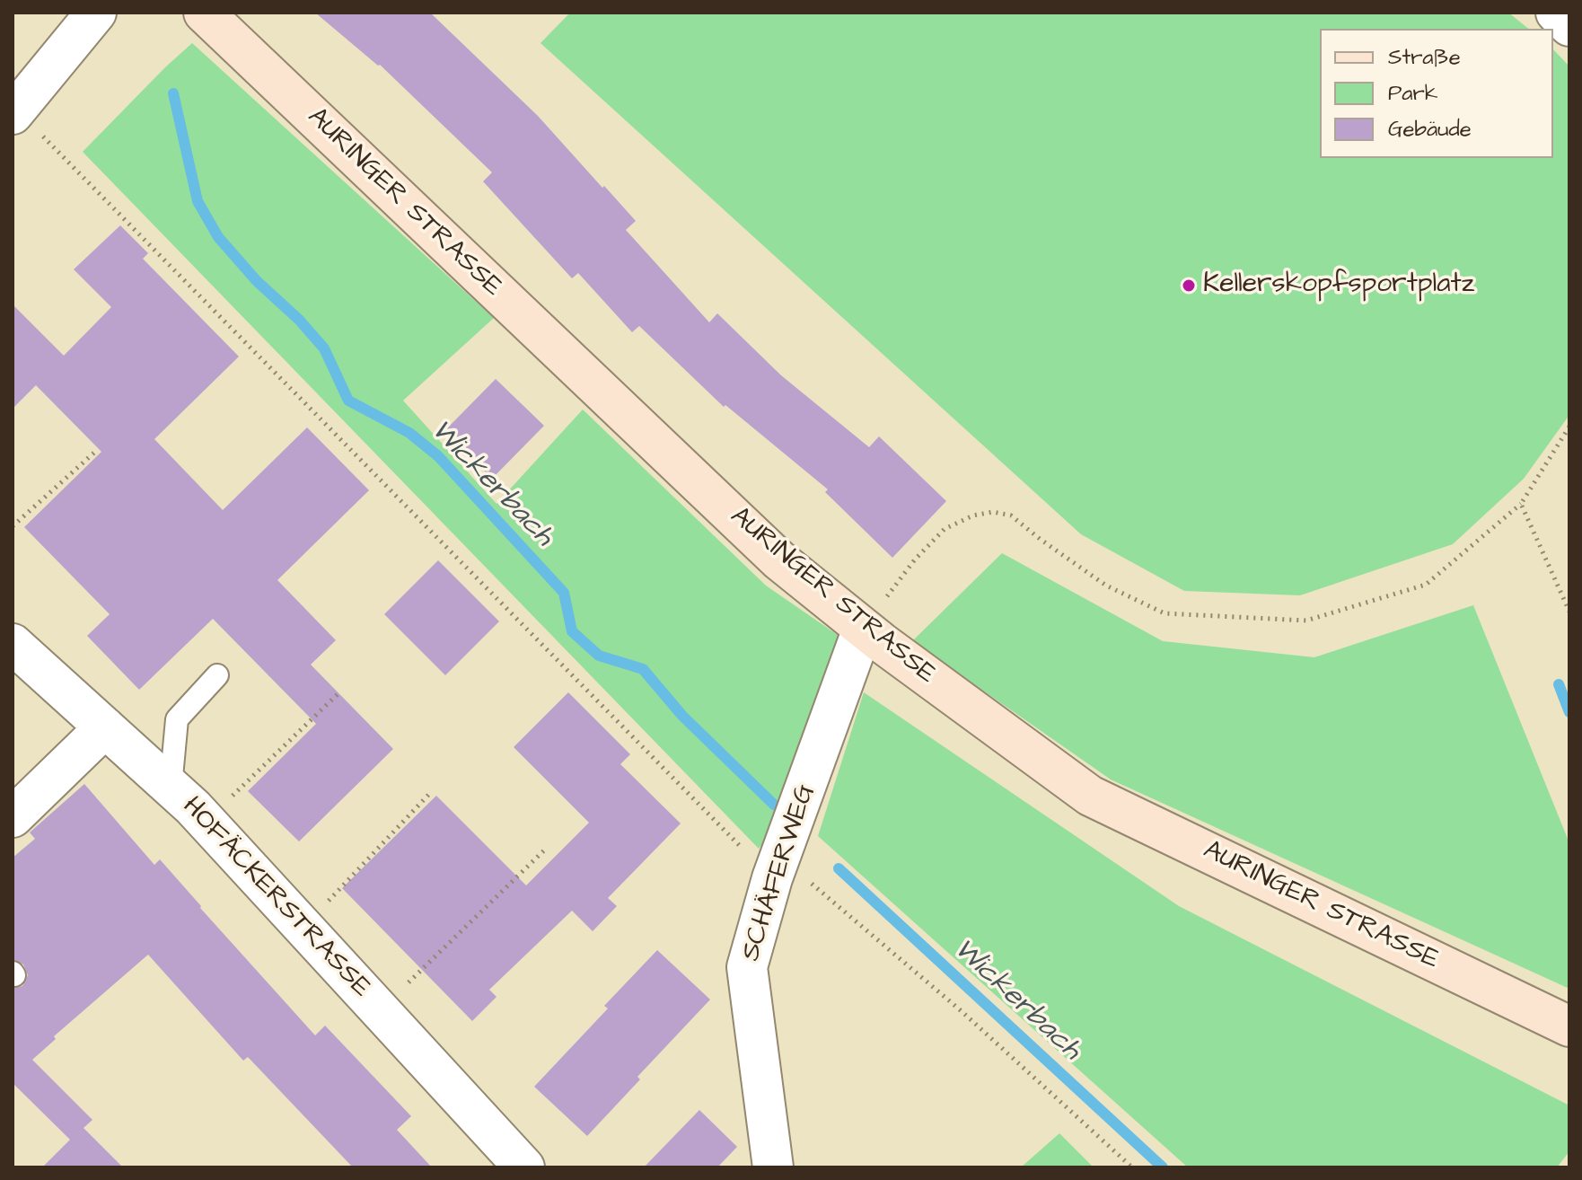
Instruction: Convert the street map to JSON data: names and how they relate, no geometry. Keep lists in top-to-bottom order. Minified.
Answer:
{"streets":{"street":["AURINGER STRASSE","SCHÄFERWEG","HOFÄCKERSTRASSE"]},"crossings":[["AURINGER STRASSE","SCHÄFERWEG"]],"water":["Wickerbach"],"places":["Kellerskopfsportplatz"],"legend":["Straße","Park","Gebäude"]}
